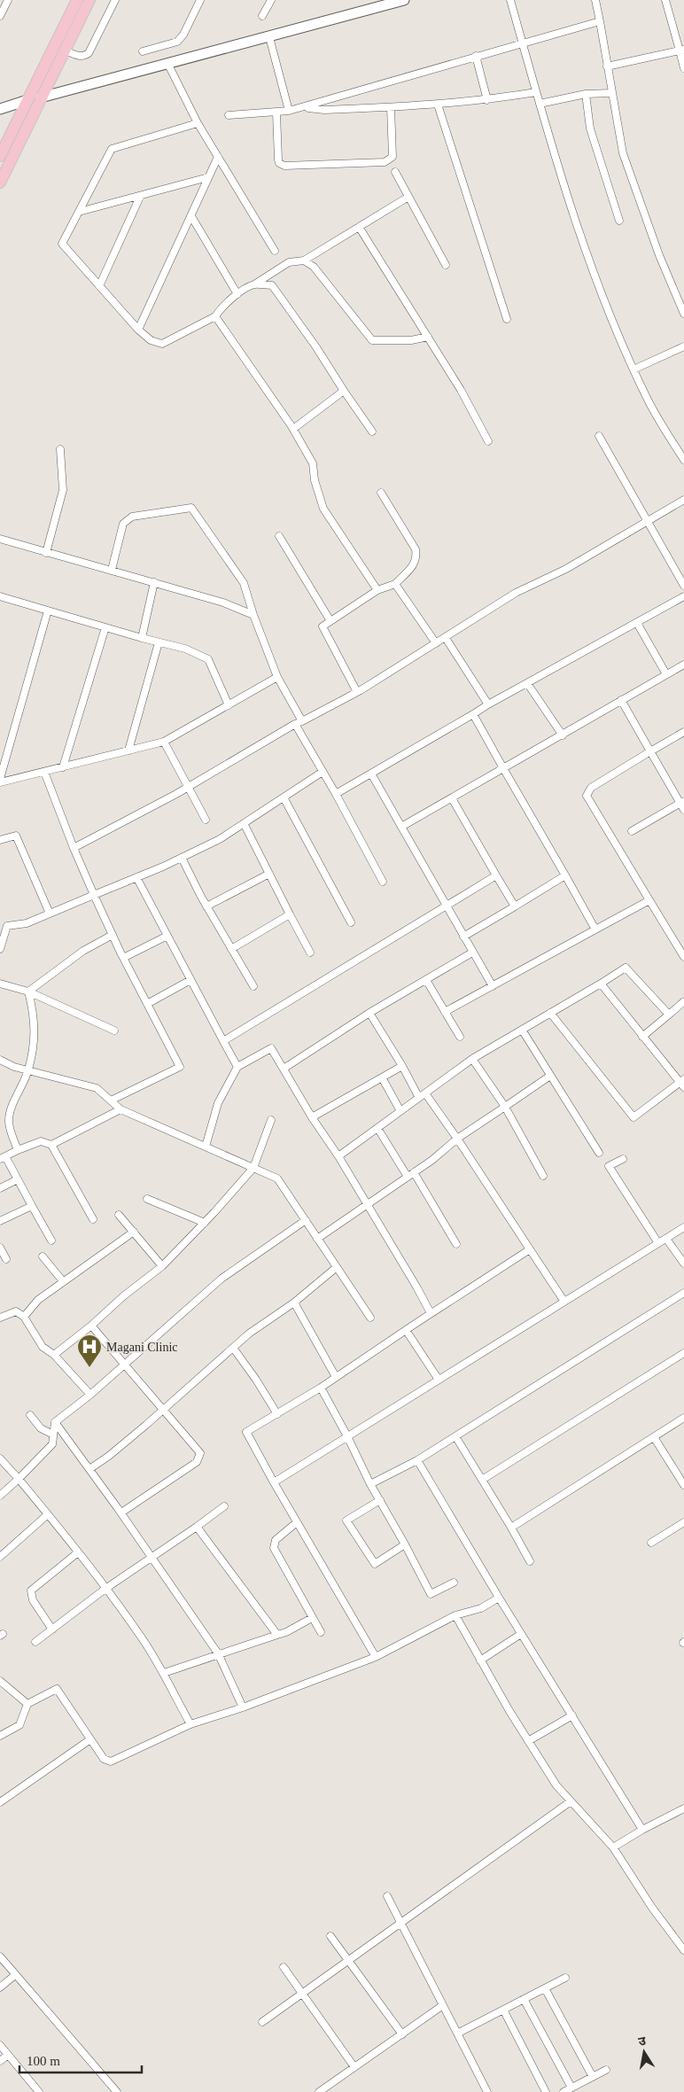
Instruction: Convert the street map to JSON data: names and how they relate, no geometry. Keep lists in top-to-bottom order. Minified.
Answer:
{"places":{"hospital":["Magani Clinic"]},"scale_bar":"100 m","north":"top"}
